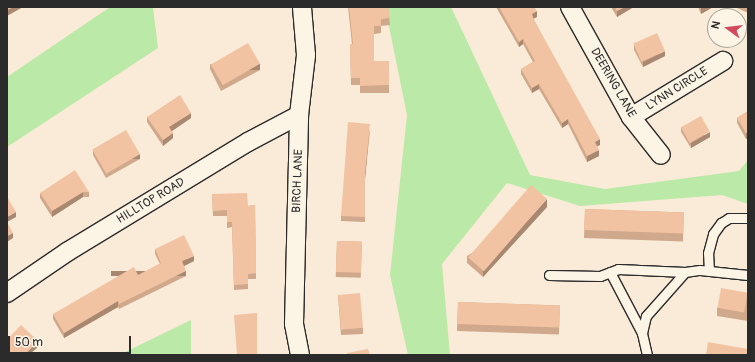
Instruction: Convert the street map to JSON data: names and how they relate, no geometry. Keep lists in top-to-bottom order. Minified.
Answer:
{"streets":{"street":["DEERING LANE","LYNN CIRCLE","BIRCH LANE","HILLTOP ROAD"]},"crossings":[["DEERING LANE","LYNN CIRCLE"],["BIRCH LANE","HILLTOP ROAD"]],"scale_bar":"50 m","north":"left"}
